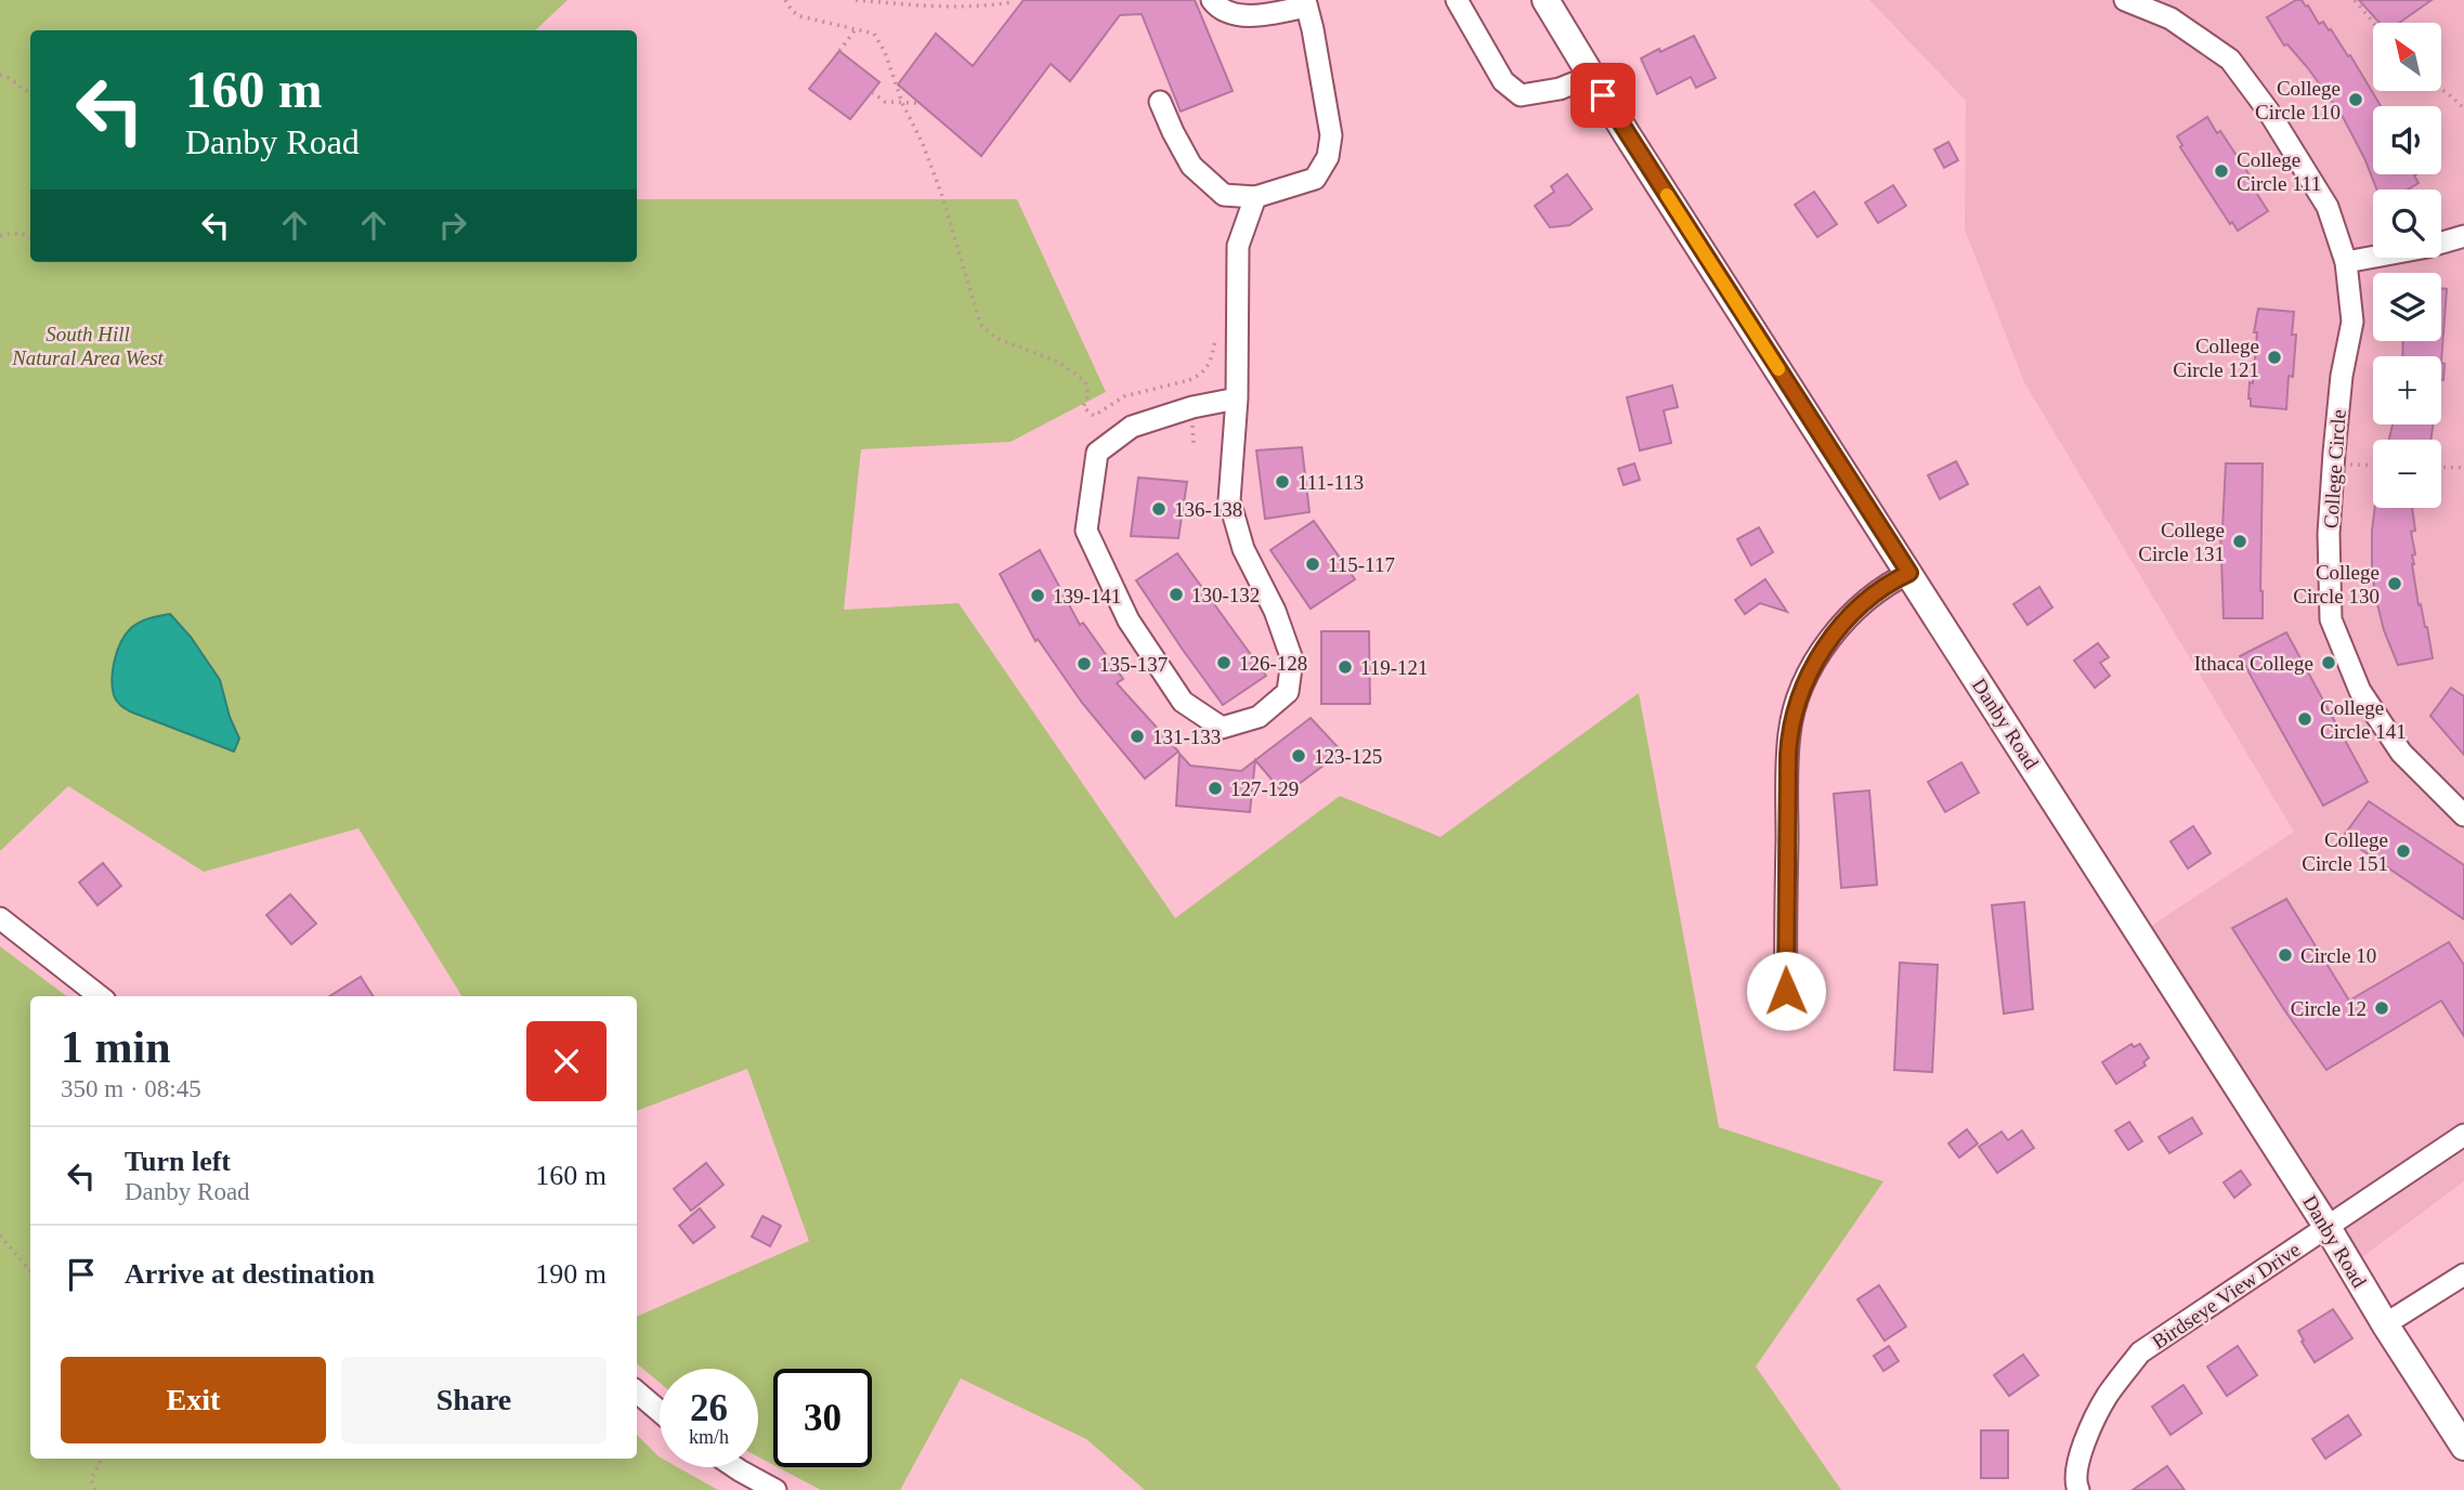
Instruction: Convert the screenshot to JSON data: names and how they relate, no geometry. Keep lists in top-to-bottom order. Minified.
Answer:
{"streets":{"main road":["Danby Road"],"street":["College Circle","Birdseye View Drive"]},"crossings":[["Danby Road","Birdseye View Drive"]],"parks":["South Hill Natural Area West"],"places":["College Circle 110","College Circle 111","College Circle 121","111-113","136-138","College Circle 131","115-117","College Circle 130","130-132","139-141","126-128","Ithaca College","135-137","119-121","College Circle 141","131-133","123-125","127-129","College Circle 151","Circle 10","Circle 12"],"north":"top left","page":{"map_buttons":["+","−"],"turn":["160 m","Danby Road"],"heading":["1 min","350 m · 08:45"],"list":[{"name":"Turn left","note":"Danby Road","value":"160 m"},{"name":"Arrive at destination","value":"190 m"}],"buttons":["Exit","Share"],"speed":"26 km/h","limit":"30"}}
